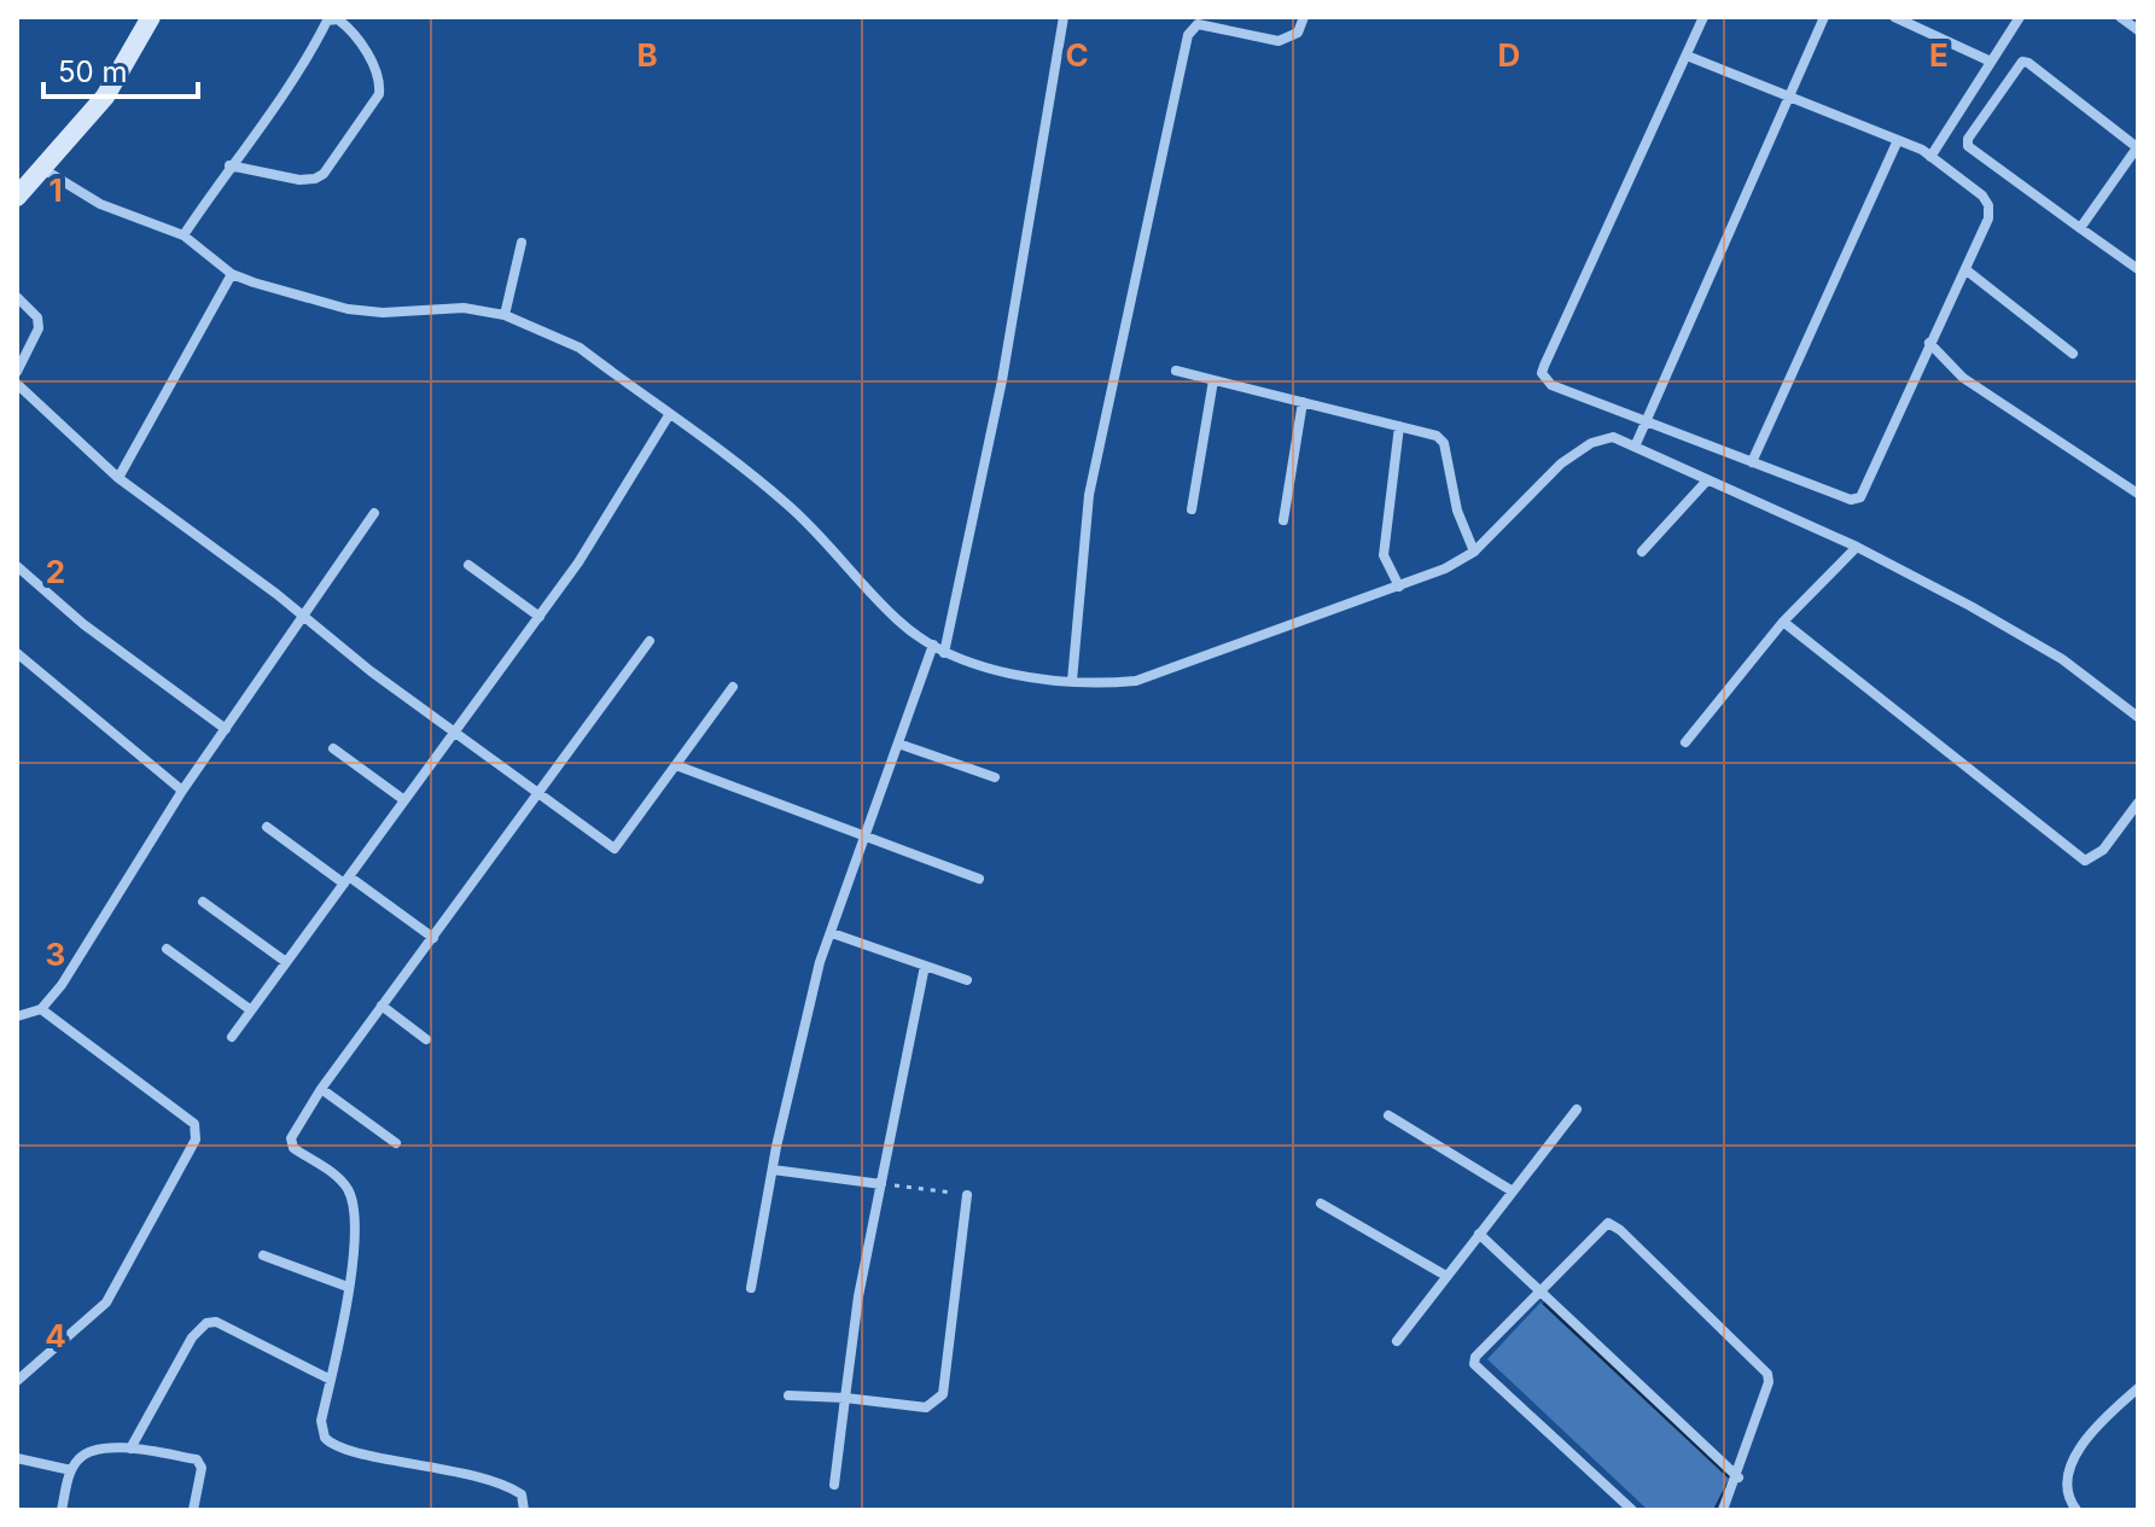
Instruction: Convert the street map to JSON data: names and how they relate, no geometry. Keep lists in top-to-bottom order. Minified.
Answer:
{"scale_bar":"50 m","grid":{"columns":["B","C","D","E"],"rows":["1","2","3","4"]}}
